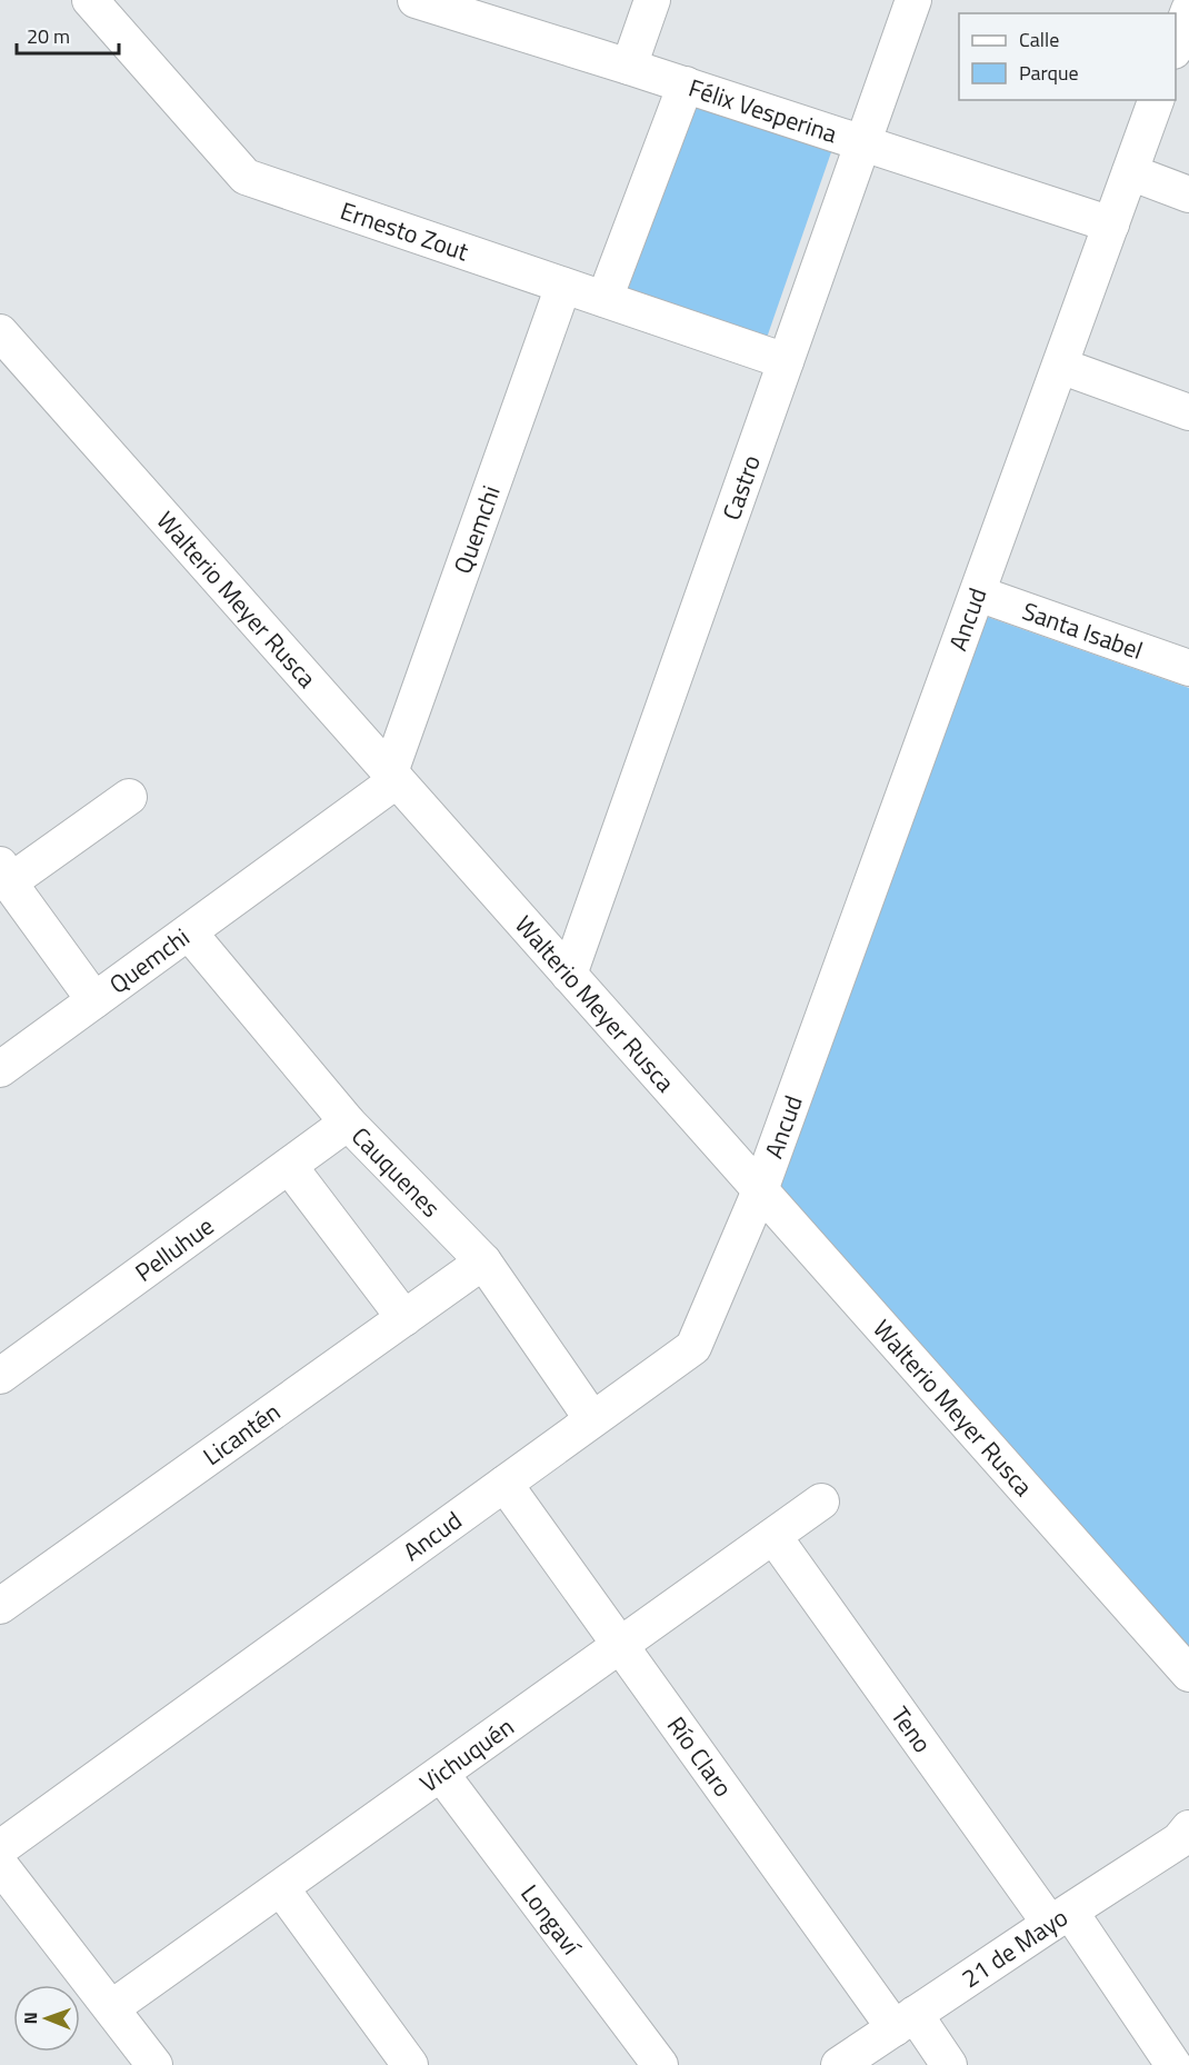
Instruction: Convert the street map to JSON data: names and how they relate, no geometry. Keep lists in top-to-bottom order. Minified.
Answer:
{"streets":{"street":["Félix Vesperina","Ernesto Zout","Castro","Quemchi","Walterio Meyer Rusca","Ancud","Santa Isabel","Cauquenes","Pelluhue","Licantén","Teno","Vichuquén","Río Claro","Longaví","21 de Mayo"]},"crossings":[["Félix Vesperina","Castro"],["Félix Vesperina","Ancud"],["Ernesto Zout","Castro"],["Ernesto Zout","Quemchi"],["Castro","Walterio Meyer Rusca"],["Quemchi","Walterio Meyer Rusca"],["Quemchi","Cauquenes"],["Walterio Meyer Rusca","Ancud"],["Ancud","Santa Isabel"],["Ancud","Cauquenes"],["Ancud","Río Claro"],["Cauquenes","Pelluhue"],["Cauquenes","Licantén"],["Teno","Vichuquén"],["Teno","21 de Mayo"],["Vichuquén","Río Claro"],["Vichuquén","Longaví"],["Río Claro","21 de Mayo"]],"legend":["Calle","Parque"],"scale_bar":"20 m","north":"left"}
